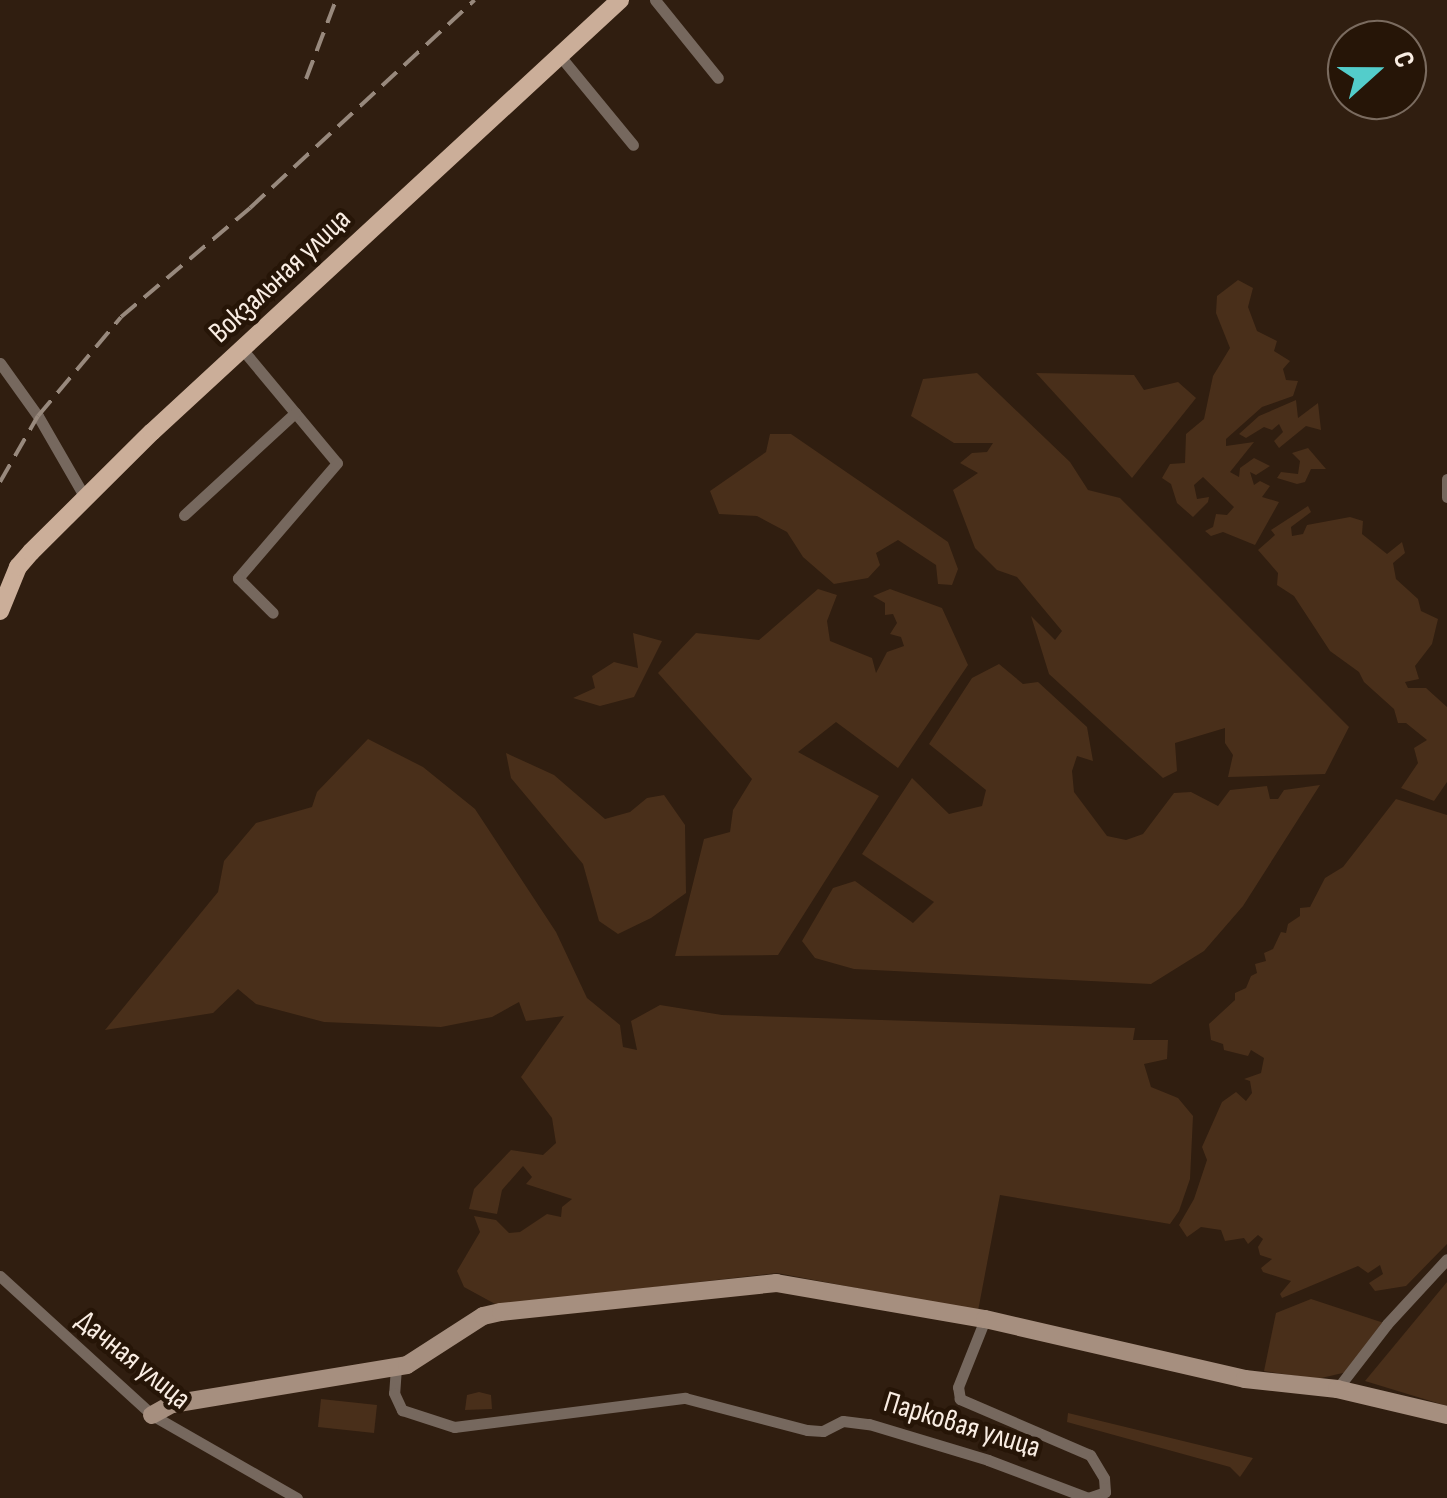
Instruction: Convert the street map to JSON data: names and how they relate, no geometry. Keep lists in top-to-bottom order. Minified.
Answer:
{"streets":{"main road":["Вокзальная улица"],"street":["Дачная улица","Парковая улица"]},"north":"right"}
